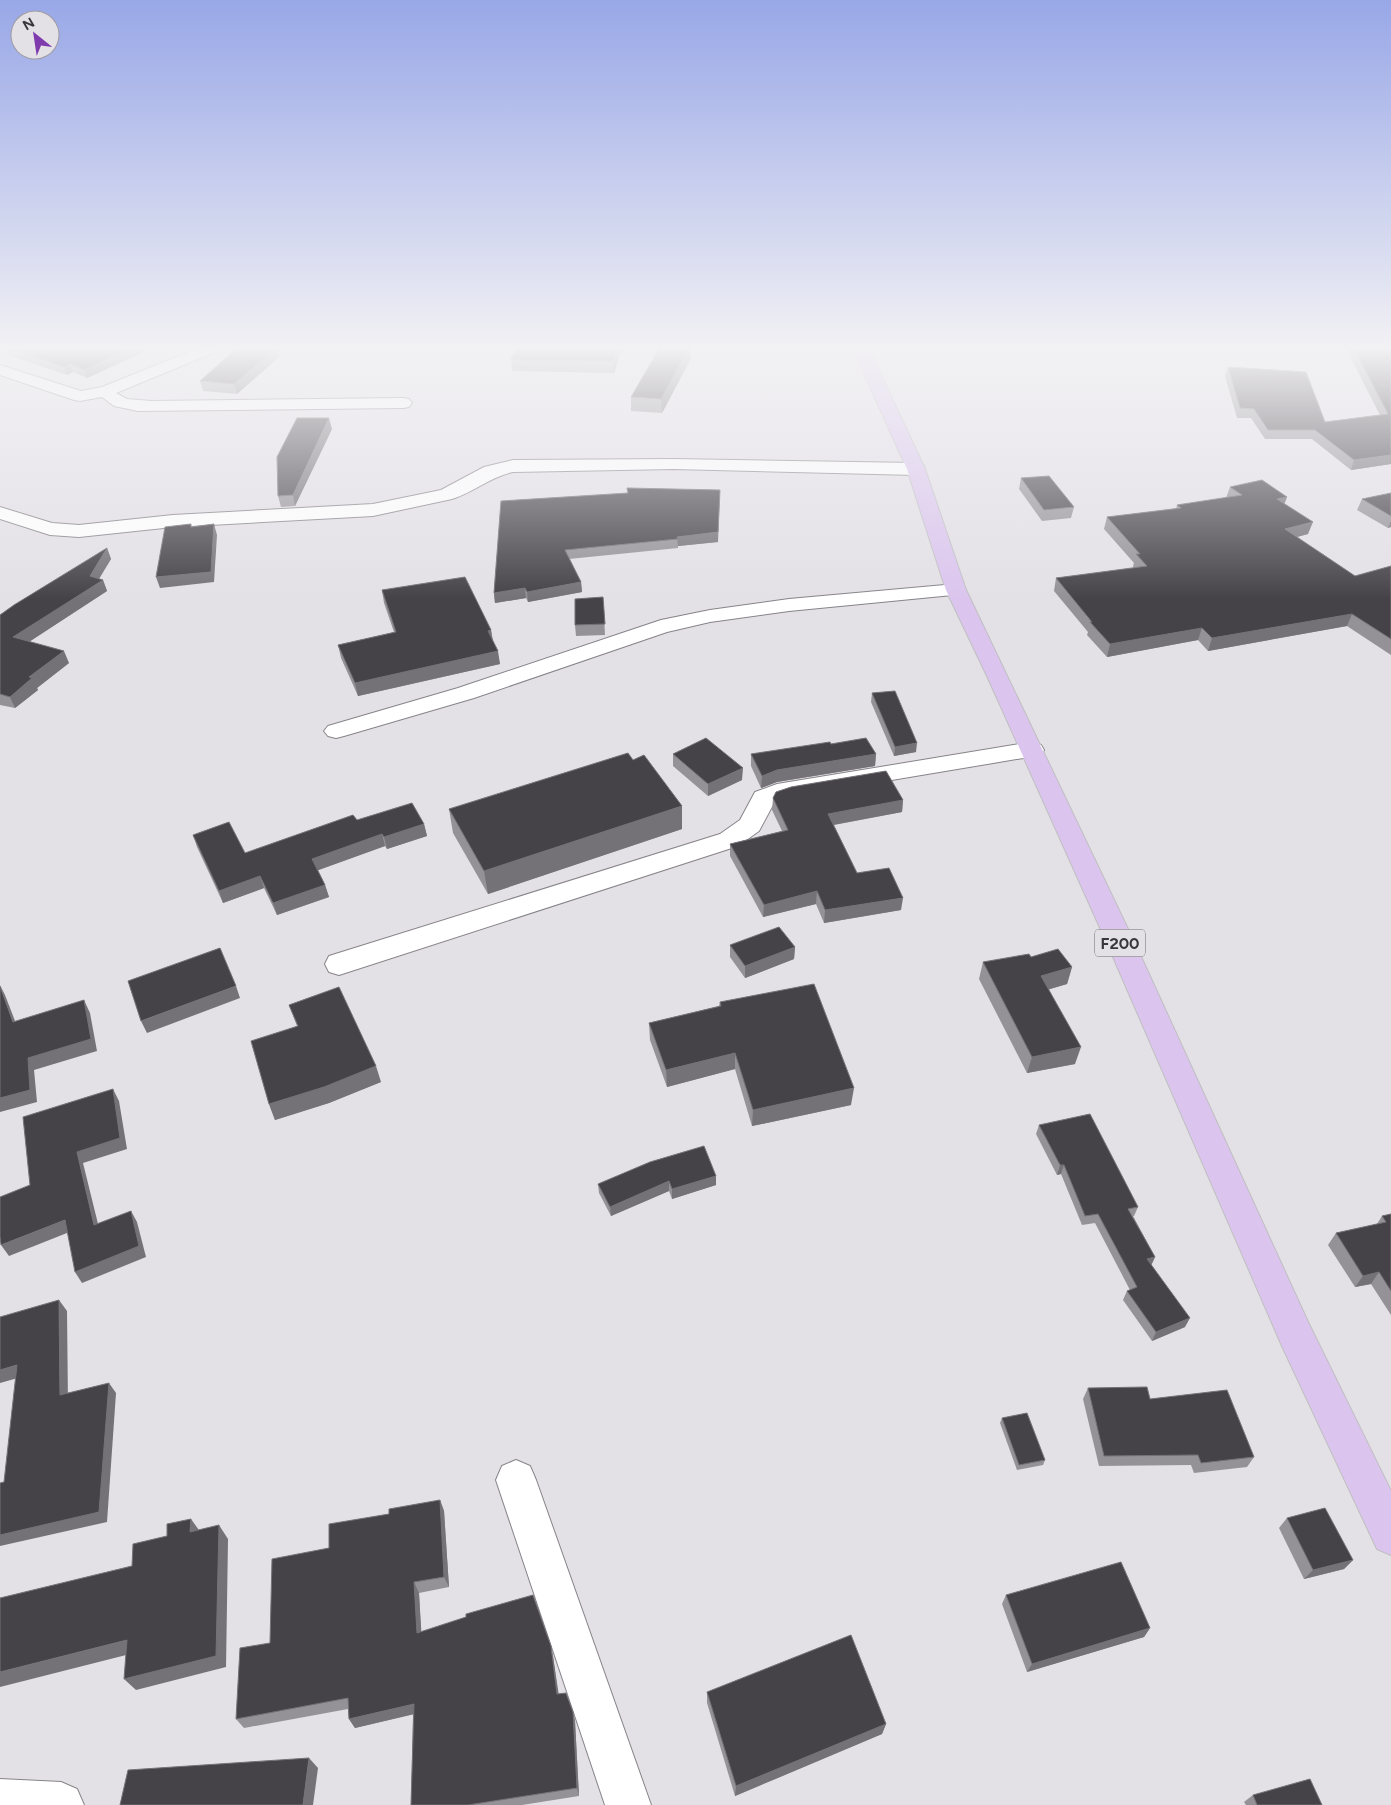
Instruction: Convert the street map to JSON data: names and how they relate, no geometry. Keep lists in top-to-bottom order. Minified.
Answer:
{"streets":{"main road":["F200"]},"north":"top left"}
